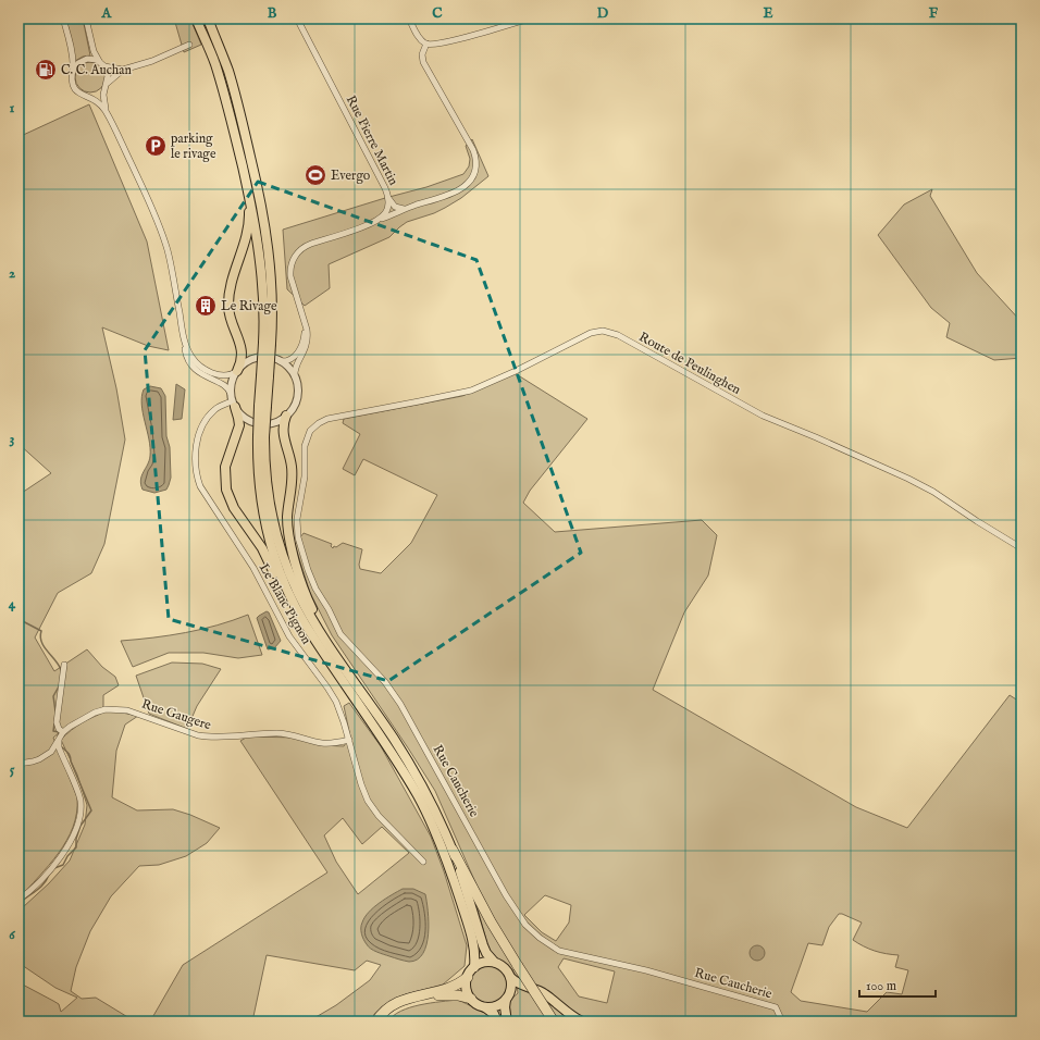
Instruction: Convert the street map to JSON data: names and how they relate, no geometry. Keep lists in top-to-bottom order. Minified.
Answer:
{"streets":{"street":["Rue Pierre Martin","Route de Peulinghen","Le Blanc Pignon","Rue Gaugere","Rue Caucherie"]},"crossings":[["Route de Peulinghen","Rue Caucherie"],["Le Blanc Pignon","Rue Gaugere"]],"places":{"fuel station":["C. C. Auchan"],"parking":["parking le rivage"],"sports":["Evergo"],"building":["Le Rivage"]},"scale_bar":"100 m","grid":{"columns":["A","B","C","D","E","F"],"rows":["1","2","3","4","5","6"]}}
